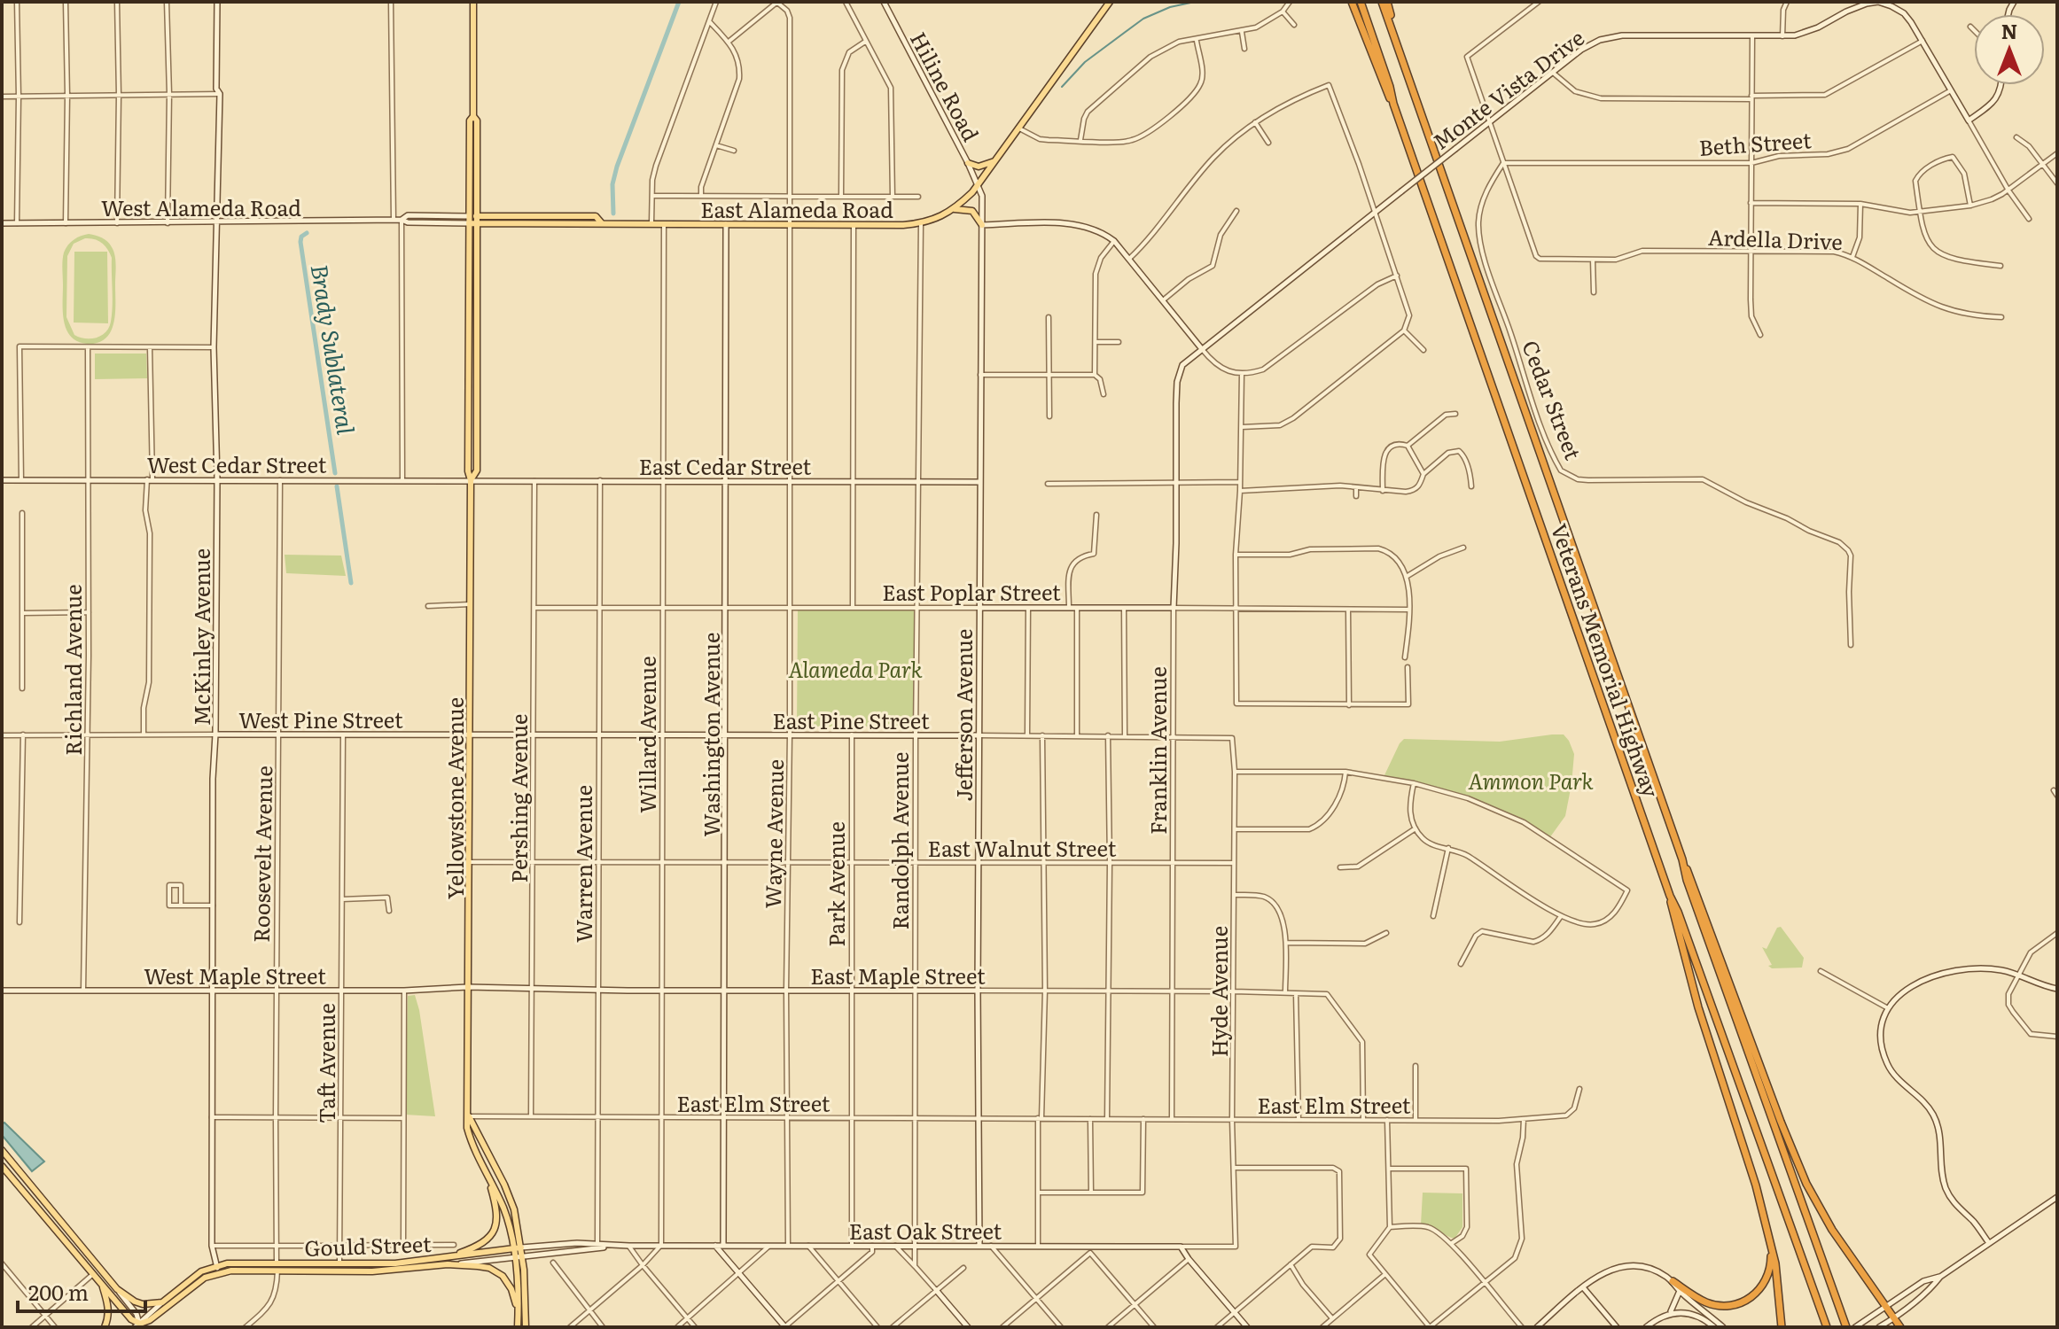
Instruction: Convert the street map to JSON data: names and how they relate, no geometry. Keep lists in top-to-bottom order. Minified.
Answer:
{"streets":{"highway":["Veterans Memorial Highway"],"main road":["West Alameda Road","East Alameda Road","Yellowstone Avenue","Gould Street"],"street":["Hiline Road","Monte Vista Drive","Beth Street","Ardella Drive","Cedar Street","West Cedar Street","East Cedar Street","East Poplar Street","McKinley Avenue","Richland Avenue","Jefferson Avenue","West Pine Street","East Pine Street","Willard Avenue","Washington Avenue","Franklin Avenue","Pershing Avenue","Wayne Avenue","Randolph Avenue","East Walnut Street","Roosevelt Avenue","Warren Avenue","Park Avenue","West Maple Street","East Maple Street","Hyde Avenue","Taft Avenue","East Elm Street","East Oak Street"]},"crossings":[["Hiline Road","East Alameda Road"],["Hiline Road","Jefferson Avenue"],["Monte Vista Drive","Beth Street"],["Monte Vista Drive","Franklin Avenue"],["Beth Street","Ardella Drive"],["Beth Street","Cedar Street"],["West Alameda Road","East Alameda Road"],["West Alameda Road","McKinley Avenue"],["West Alameda Road","Yellowstone Avenue"],["East Alameda Road","Jefferson Avenue"],["East Alameda Road","Willard Avenue"],["East Alameda Road","Washington Avenue"],["East Alameda Road","Yellowstone Avenue"],["East Alameda Road","Wayne Avenue"],["East Alameda Road","Randolph Avenue"],["Ardella Drive","Cedar Street"],["West Cedar Street","East Cedar Street"],["West Cedar Street","McKinley Avenue"],["West Cedar Street","Richland Avenue"],["West Cedar Street","Yellowstone Avenue"],["West Cedar Street","Roosevelt Avenue"],["East Cedar Street","Jefferson Avenue"],["East Cedar Street","Willard Avenue"],["East Cedar Street","Washington Avenue"],["East Cedar Street","Yellowstone Avenue"],["East Cedar Street","Pershing Avenue"],["East Cedar Street","Wayne Avenue"],["East Cedar Street","Randolph Avenue"],["East Cedar Street","Warren Avenue"],["East Poplar Street","Jefferson Avenue"],["East Poplar Street","Willard Avenue"],["East Poplar Street","Washington Avenue"],["East Poplar Street","Franklin Avenue"],["East Poplar Street","Pershing Avenue"],["East Poplar Street","Wayne Avenue"],["East Poplar Street","Randolph Avenue"],["East Poplar Street","Warren Avenue"],["McKinley Avenue","West Pine Street"],["McKinley Avenue","West Maple Street"],["McKinley Avenue","Gould Street"],["Richland Avenue","West Pine Street"],["Richland Avenue","West Maple Street"],["Jefferson Avenue","East Pine Street"],["Jefferson Avenue","East Walnut Street"],["Jefferson Avenue","East Maple Street"],["Jefferson Avenue","East Elm Street"],["Jefferson Avenue","East Oak Street"],["West Pine Street","East Pine Street"],["West Pine Street","Yellowstone Avenue"],["West Pine Street","Roosevelt Avenue"],["West Pine Street","Taft Avenue"],["East Pine Street","Willard Avenue"],["East Pine Street","Washington Avenue"],["East Pine Street","Franklin Avenue"],["East Pine Street","Yellowstone Avenue"],["East Pine Street","Pershing Avenue"],["East Pine Street","Wayne Avenue"],["East Pine Street","Randolph Avenue"],["East Pine Street","Warren Avenue"],["East Pine Street","Park Avenue"],["East Pine Street","Hyde Avenue"],["Willard Avenue","East Walnut Street"],["Willard Avenue","East Maple Street"],["Willard Avenue","East Elm Street"],["Willard Avenue","East Oak Street"],["Washington Avenue","East Walnut Street"],["Washington Avenue","East Maple Street"],["Washington Avenue","East Elm Street"],["Washington Avenue","East Oak Street"],["Franklin Avenue","East Walnut Street"],["Franklin Avenue","East Maple Street"],["Franklin Avenue","East Elm Street"],["Yellowstone Avenue","East Walnut Street"],["Yellowstone Avenue","West Maple Street"],["Yellowstone Avenue","East Maple Street"],["Yellowstone Avenue","East Elm Street"],["Yellowstone Avenue","East Oak Street"],["Yellowstone Avenue","Gould Street"],["Pershing Avenue","East Walnut Street"],["Pershing Avenue","East Maple Street"],["Pershing Avenue","East Elm Street"],["Wayne Avenue","East Walnut Street"],["Wayne Avenue","East Maple Street"],["Wayne Avenue","East Elm Street"],["Wayne Avenue","East Oak Street"],["Randolph Avenue","East Walnut Street"],["Randolph Avenue","East Maple Street"],["Randolph Avenue","East Elm Street"],["Randolph Avenue","East Oak Street"],["East Walnut Street","Warren Avenue"],["East Walnut Street","Park Avenue"],["East Walnut Street","Hyde Avenue"],["Roosevelt Avenue","West Maple Street"],["Roosevelt Avenue","Gould Street"],["Warren Avenue","East Maple Street"],["Warren Avenue","East Elm Street"],["Warren Avenue","East Oak Street"],["Park Avenue","East Maple Street"],["Park Avenue","East Elm Street"],["Park Avenue","East Oak Street"],["West Maple Street","East Maple Street"],["West Maple Street","Taft Avenue"],["East Maple Street","Hyde Avenue"],["East Maple Street","East Elm Street"],["Hyde Avenue","East Elm Street"],["Hyde Avenue","East Oak Street"],["Taft Avenue","Gould Street"],["East Oak Street","Gould Street"]],"water":["Brady Sublateral"],"parks":["Alameda Park","Ammon Park"],"scale_bar":"200 m","north":"top"}
